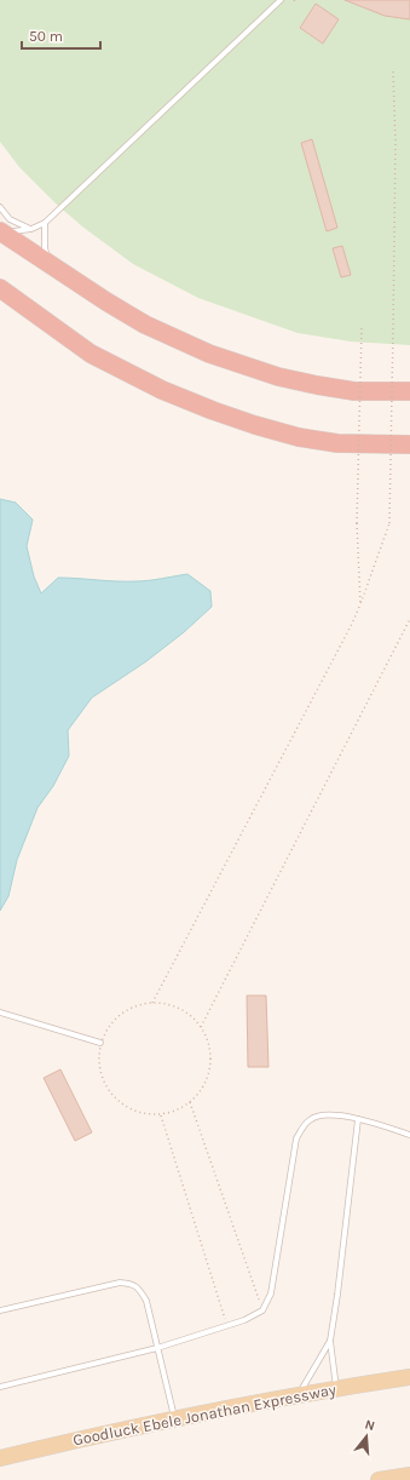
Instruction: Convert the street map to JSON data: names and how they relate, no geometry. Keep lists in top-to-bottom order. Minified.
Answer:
{"streets":{"main road":["Goodluck Ebele Jonathan Expressway"]},"scale_bar":"50 m","north":"top"}
